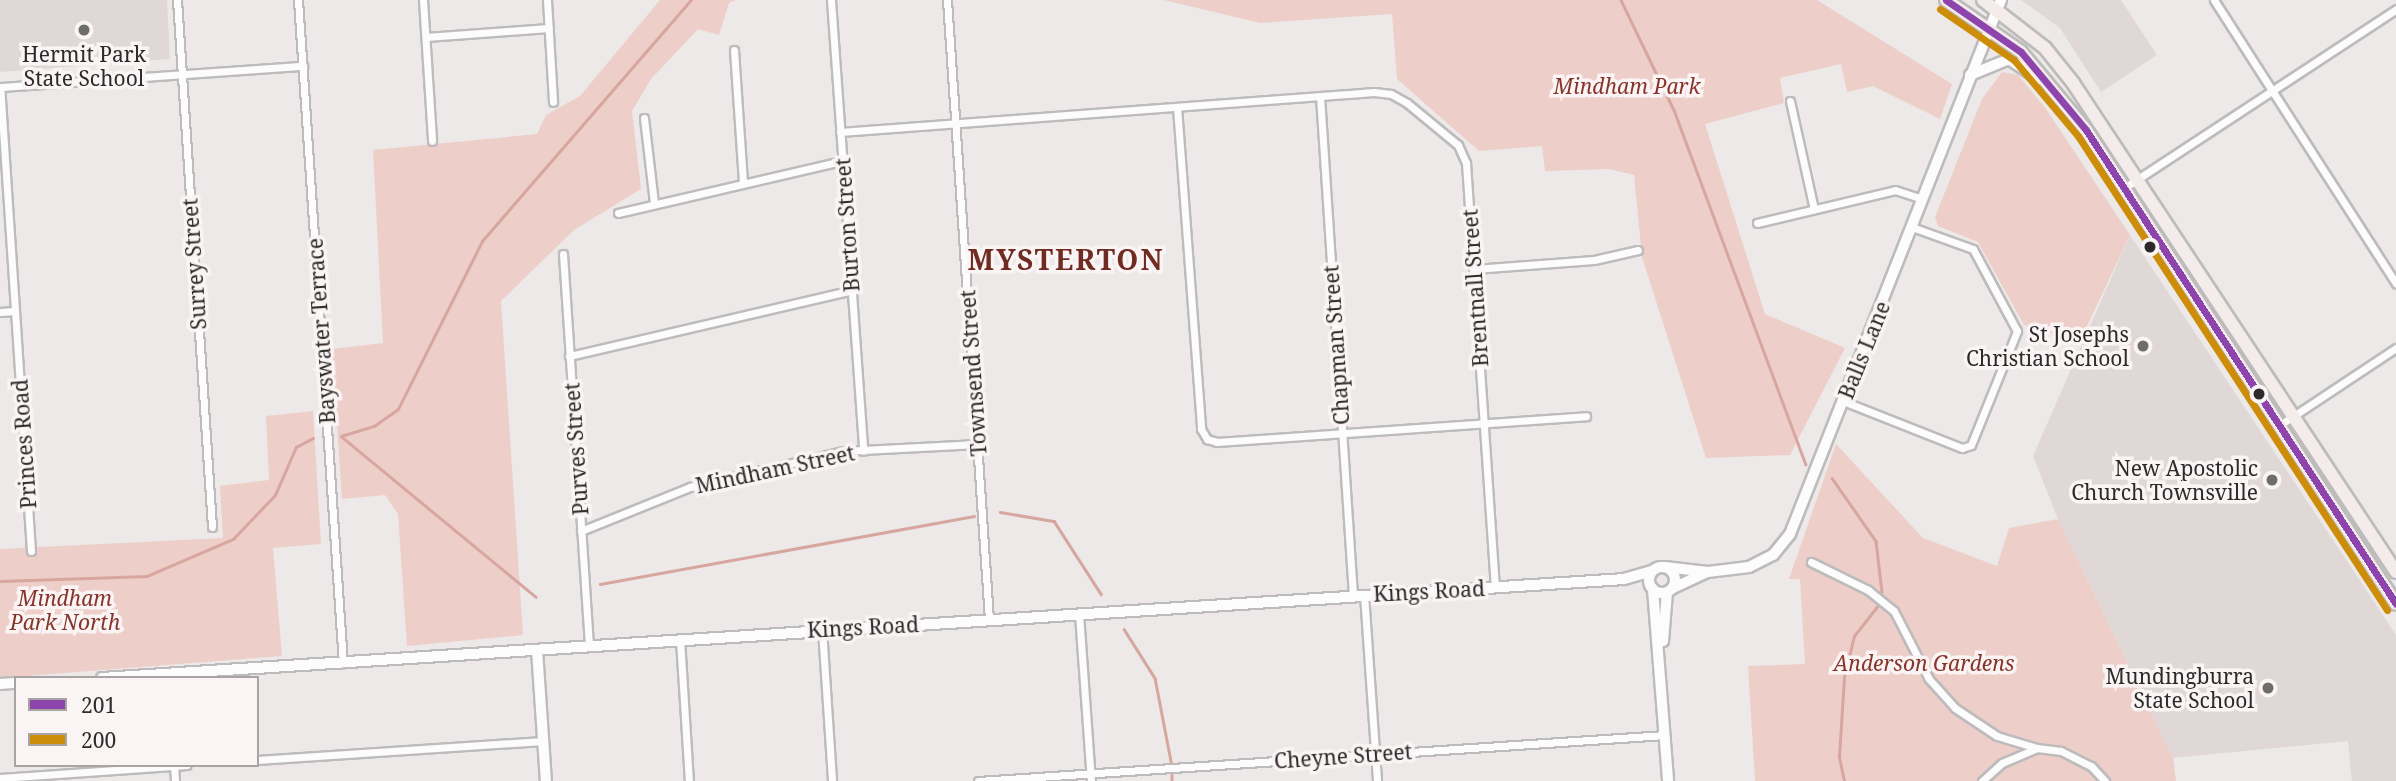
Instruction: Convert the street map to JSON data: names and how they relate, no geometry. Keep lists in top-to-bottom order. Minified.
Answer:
{"streets":{"main road":["Balls Lane","Kings Road"],"street":["Burton Street","Surrey Street","Brentnall Street","Bayswater Terrace","Chapman Street","Townsend Street","Princes Road","Purves Street","Mindham Street","Cheyne Street"]},"crossings":[["Burton Street","Brentnall Street"],["Burton Street","Mindham Street"],["Brentnall Street","Chapman Street"],["Brentnall Street","Townsend Street"],["Brentnall Street","Kings Road"],["Bayswater Terrace","Kings Road"],["Chapman Street","Kings Road"],["Chapman Street","Cheyne Street"],["Balls Lane","Kings Road"],["Townsend Street","Mindham Street"],["Townsend Street","Kings Road"],["Purves Street","Mindham Street"],["Purves Street","Kings Road"]],"districts":["MYSTERTON"],"parks":["Mindham Park","Mindham Park North","Anderson Gardens"],"places":["Hermit Park State School","St Josephs Christian School","New Apostolic Church Townsville","Mundingburra State School"],"lines":["transit line 201","transit line 200"],"legend":["201","200"]}
